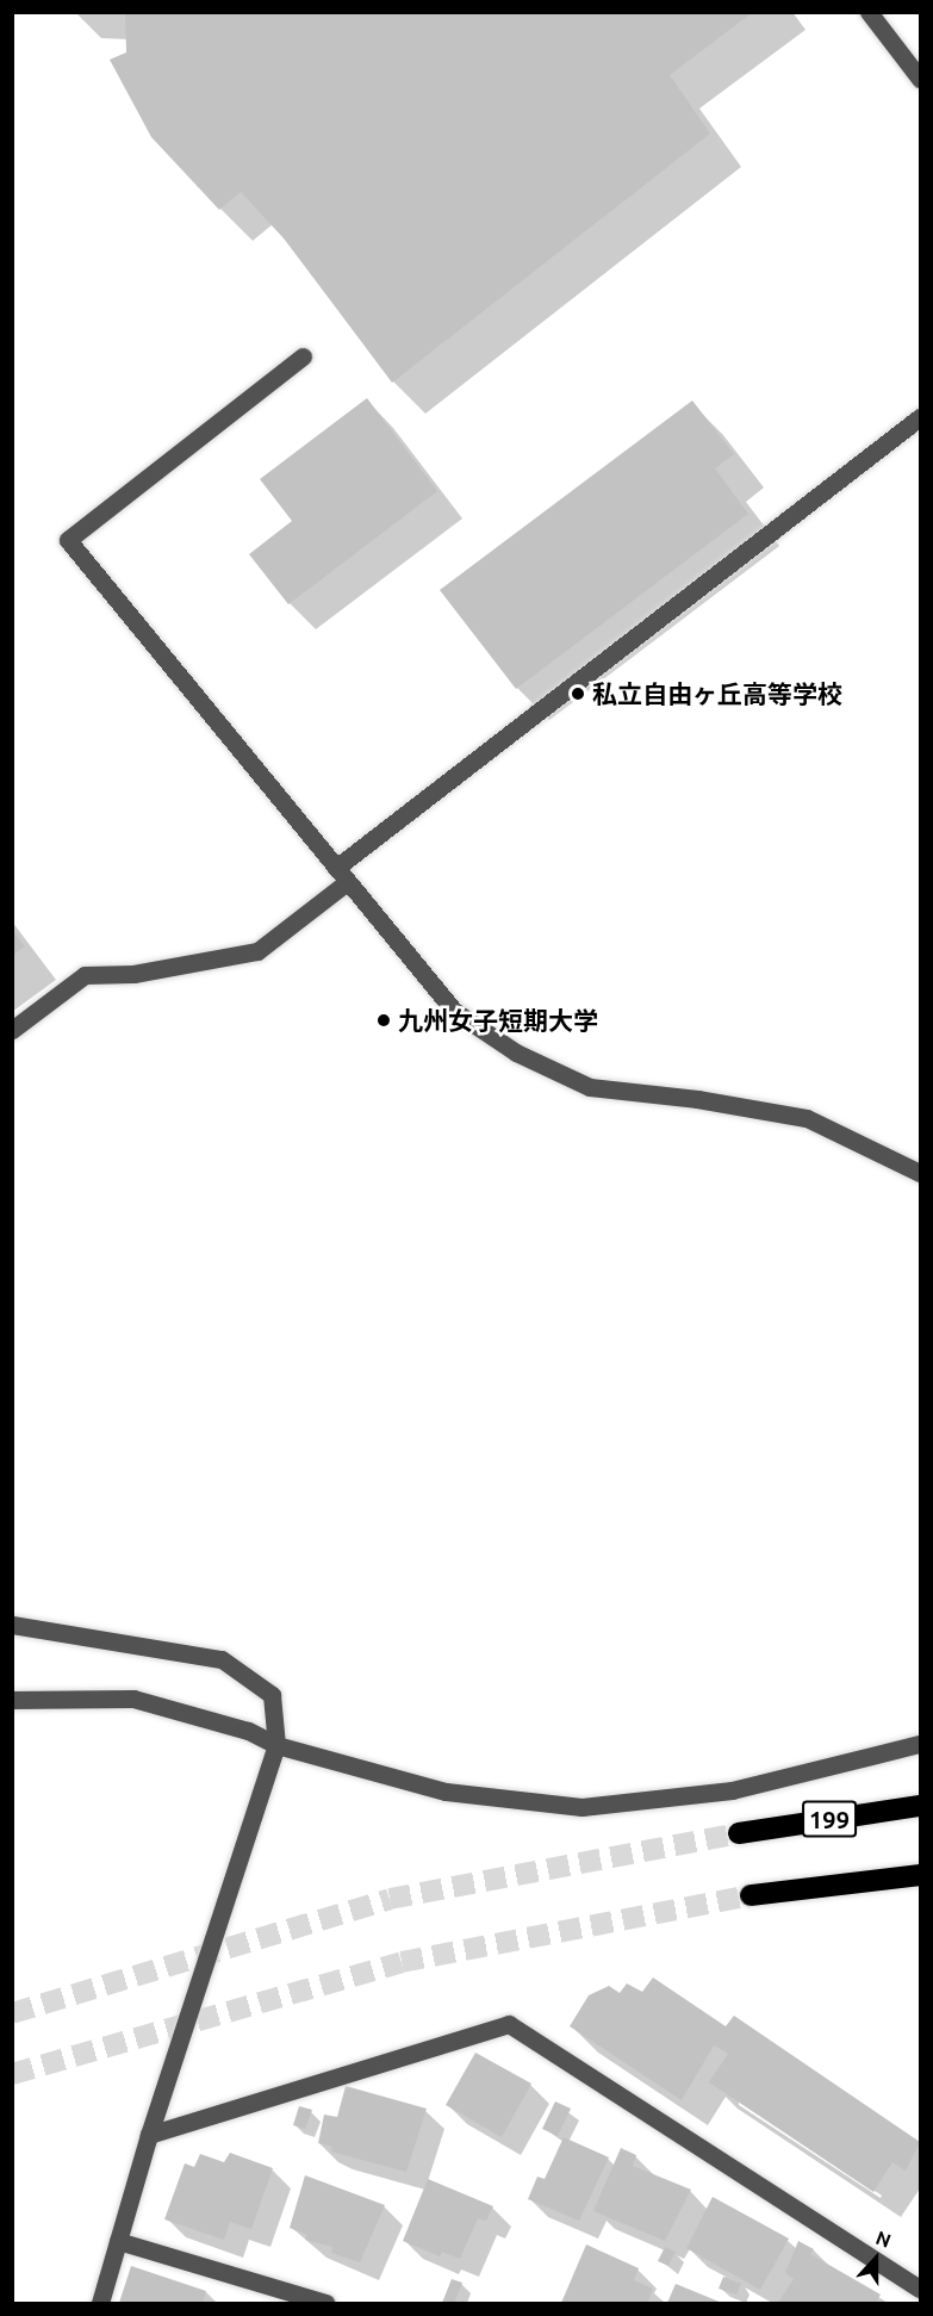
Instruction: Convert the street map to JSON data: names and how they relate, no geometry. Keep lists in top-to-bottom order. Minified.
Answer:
{"streets":{"highway":["199"]},"places":["私立自由ヶ丘高等学校","九州女子短期大学"],"north":"top"}
